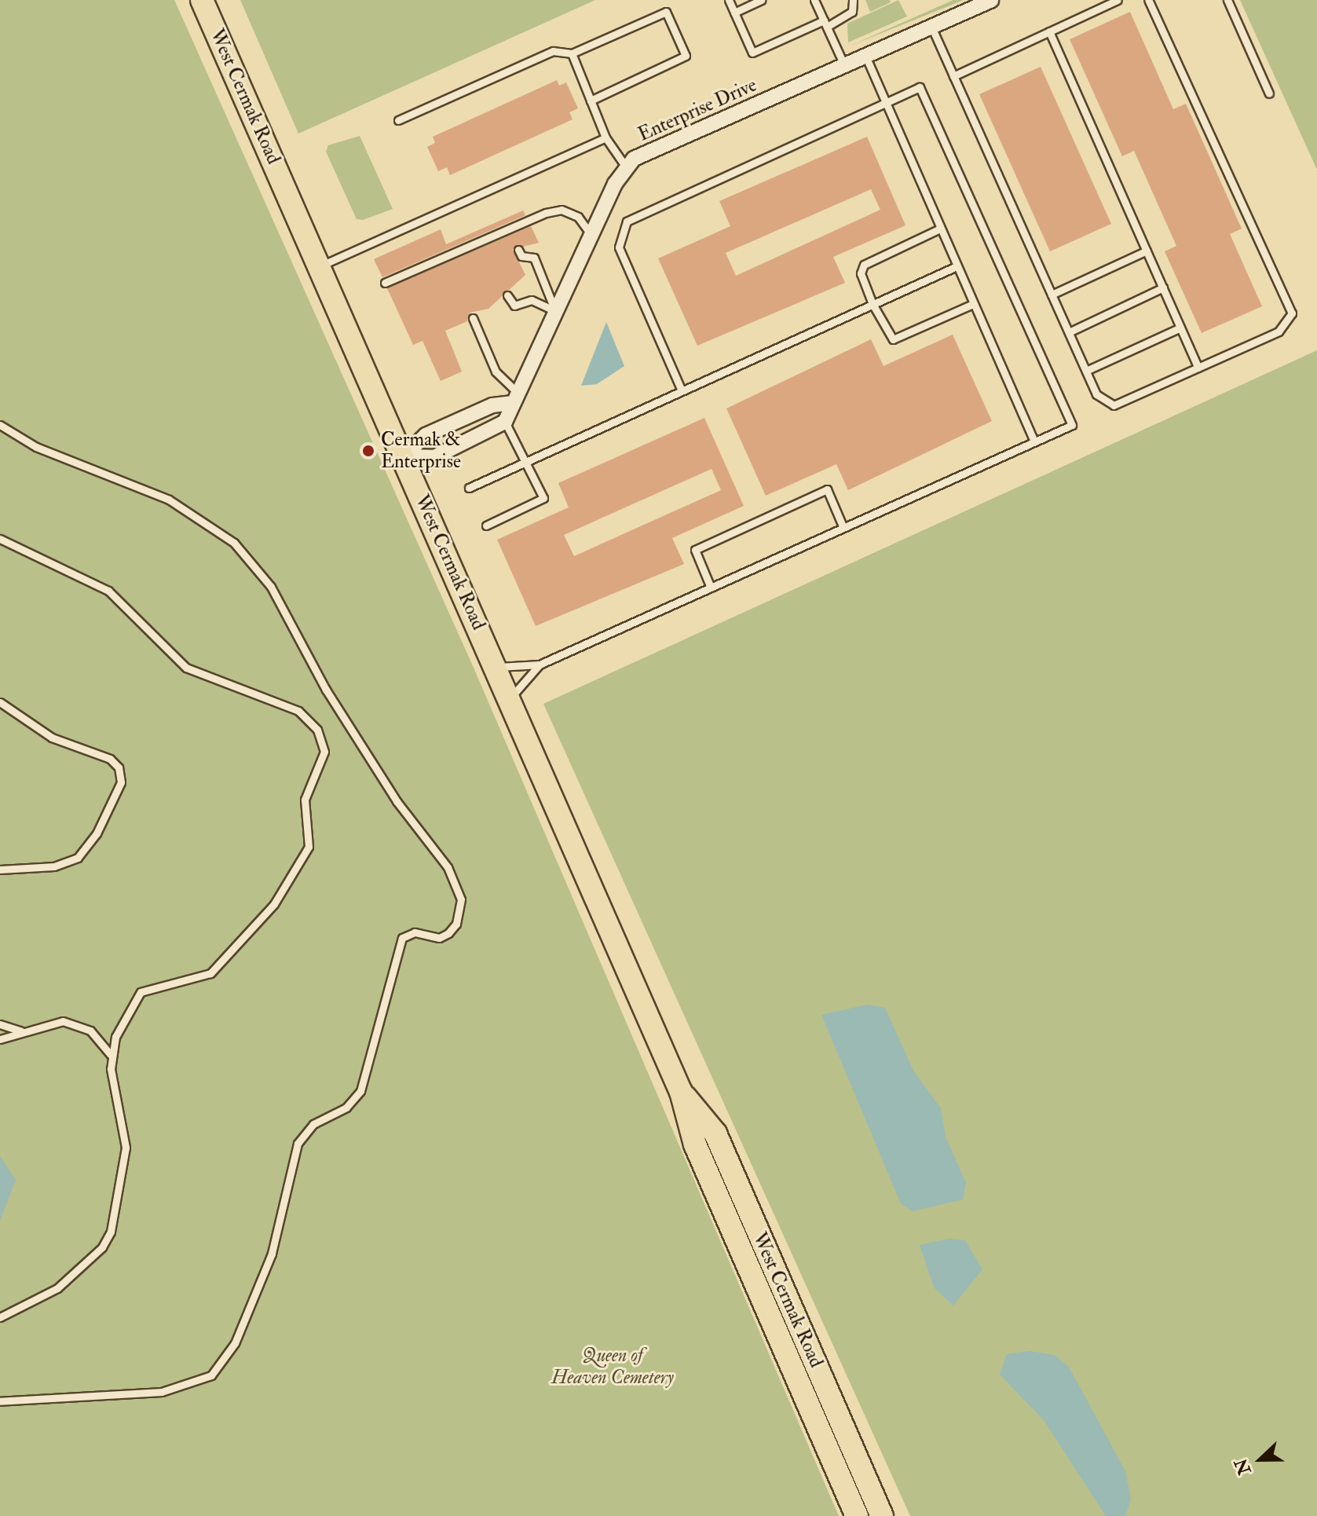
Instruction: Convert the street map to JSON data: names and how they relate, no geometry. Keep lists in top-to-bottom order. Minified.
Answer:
{"streets":{"main road":["West Cermak Road"],"street":["Enterprise Drive"]},"parks":["Queen of Heaven Cemetery"],"places":["Cermak & Enterprise"],"north":"left"}
